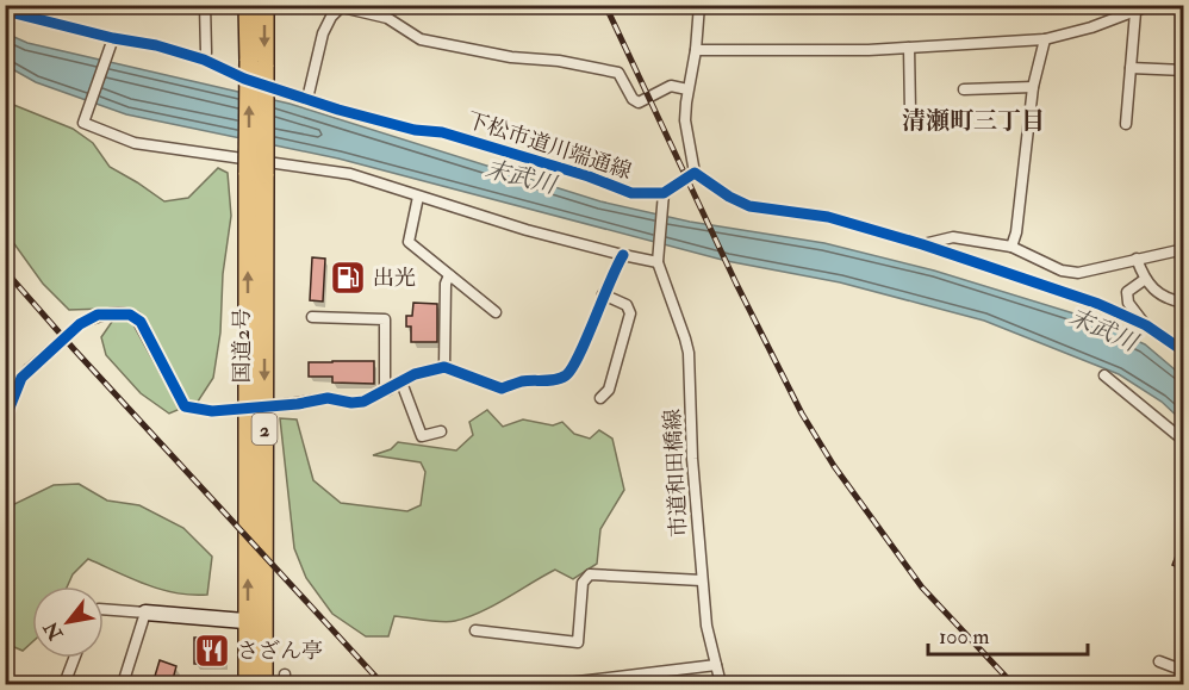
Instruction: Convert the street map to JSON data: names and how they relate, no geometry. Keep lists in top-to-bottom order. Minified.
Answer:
{"streets":{"highway":["国道2号","2"],"street":["下松市道川端通線","市道和田橋線"]},"districts":["清瀬町三丁目"],"water":["末武川"],"places":{"fuel station":["出光"],"restaurant":["さざん亭"]},"scale_bar":"100 m","north":"bottom left"}
